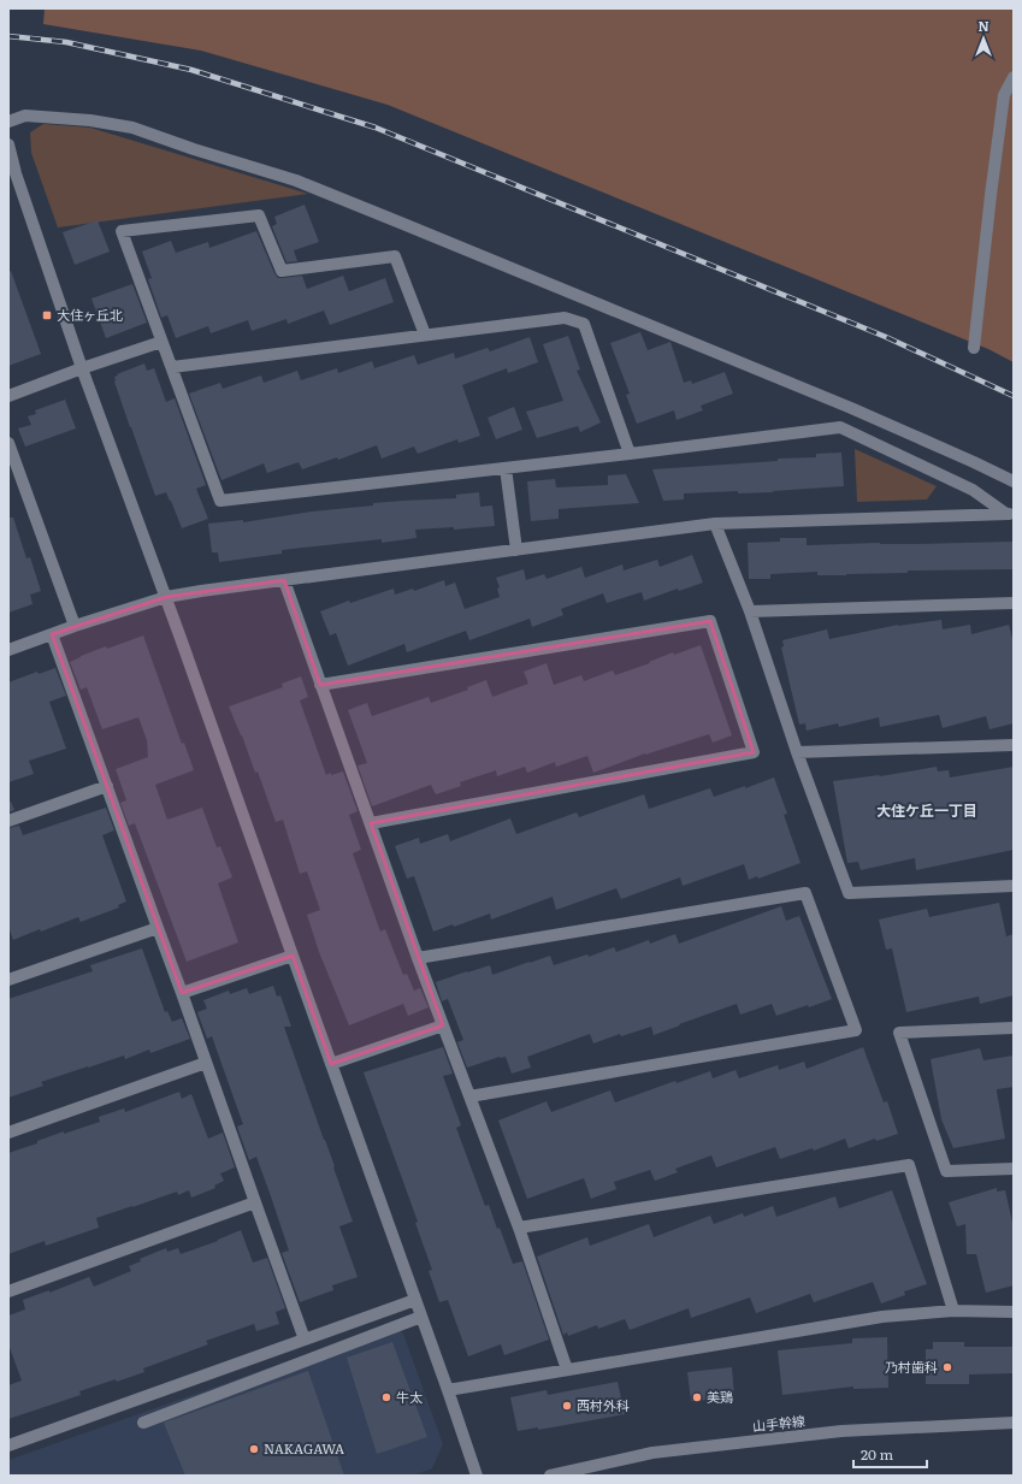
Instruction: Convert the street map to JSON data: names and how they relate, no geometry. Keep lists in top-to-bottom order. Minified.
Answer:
{"streets":{"street":["山手幹線"]},"districts":["大住ケ丘一丁目"],"places":{"transit":["大住ヶ丘北"],"other":["乃村歯科","牛太","美鶏","西村外科","NAKAGAWA"]},"scale_bar":"20 m","north":"top"}
